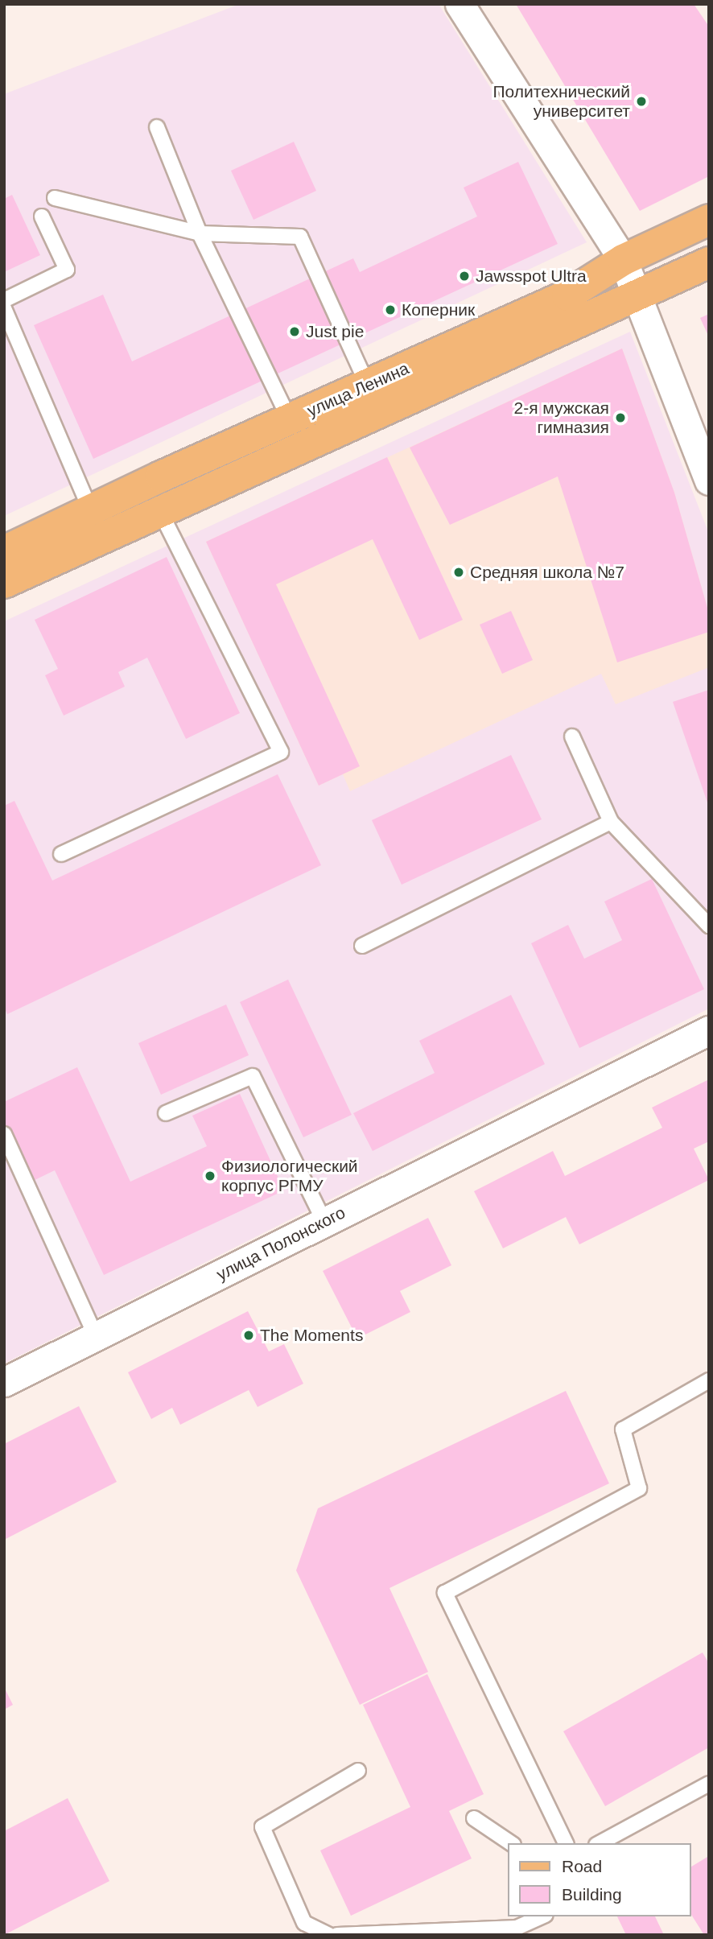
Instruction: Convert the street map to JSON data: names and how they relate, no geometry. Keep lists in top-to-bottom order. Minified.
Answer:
{"streets":{"main road":["улица Ленина"],"street":["улица Полонского"]},"places":["Политехнический университет","Jawsspot Ultra","Коперник","Just pie","2-я мужская гимназия","Средняя школа №7","Физиологический корпус РГМУ","The Moments"],"legend":["Road","Building"]}
